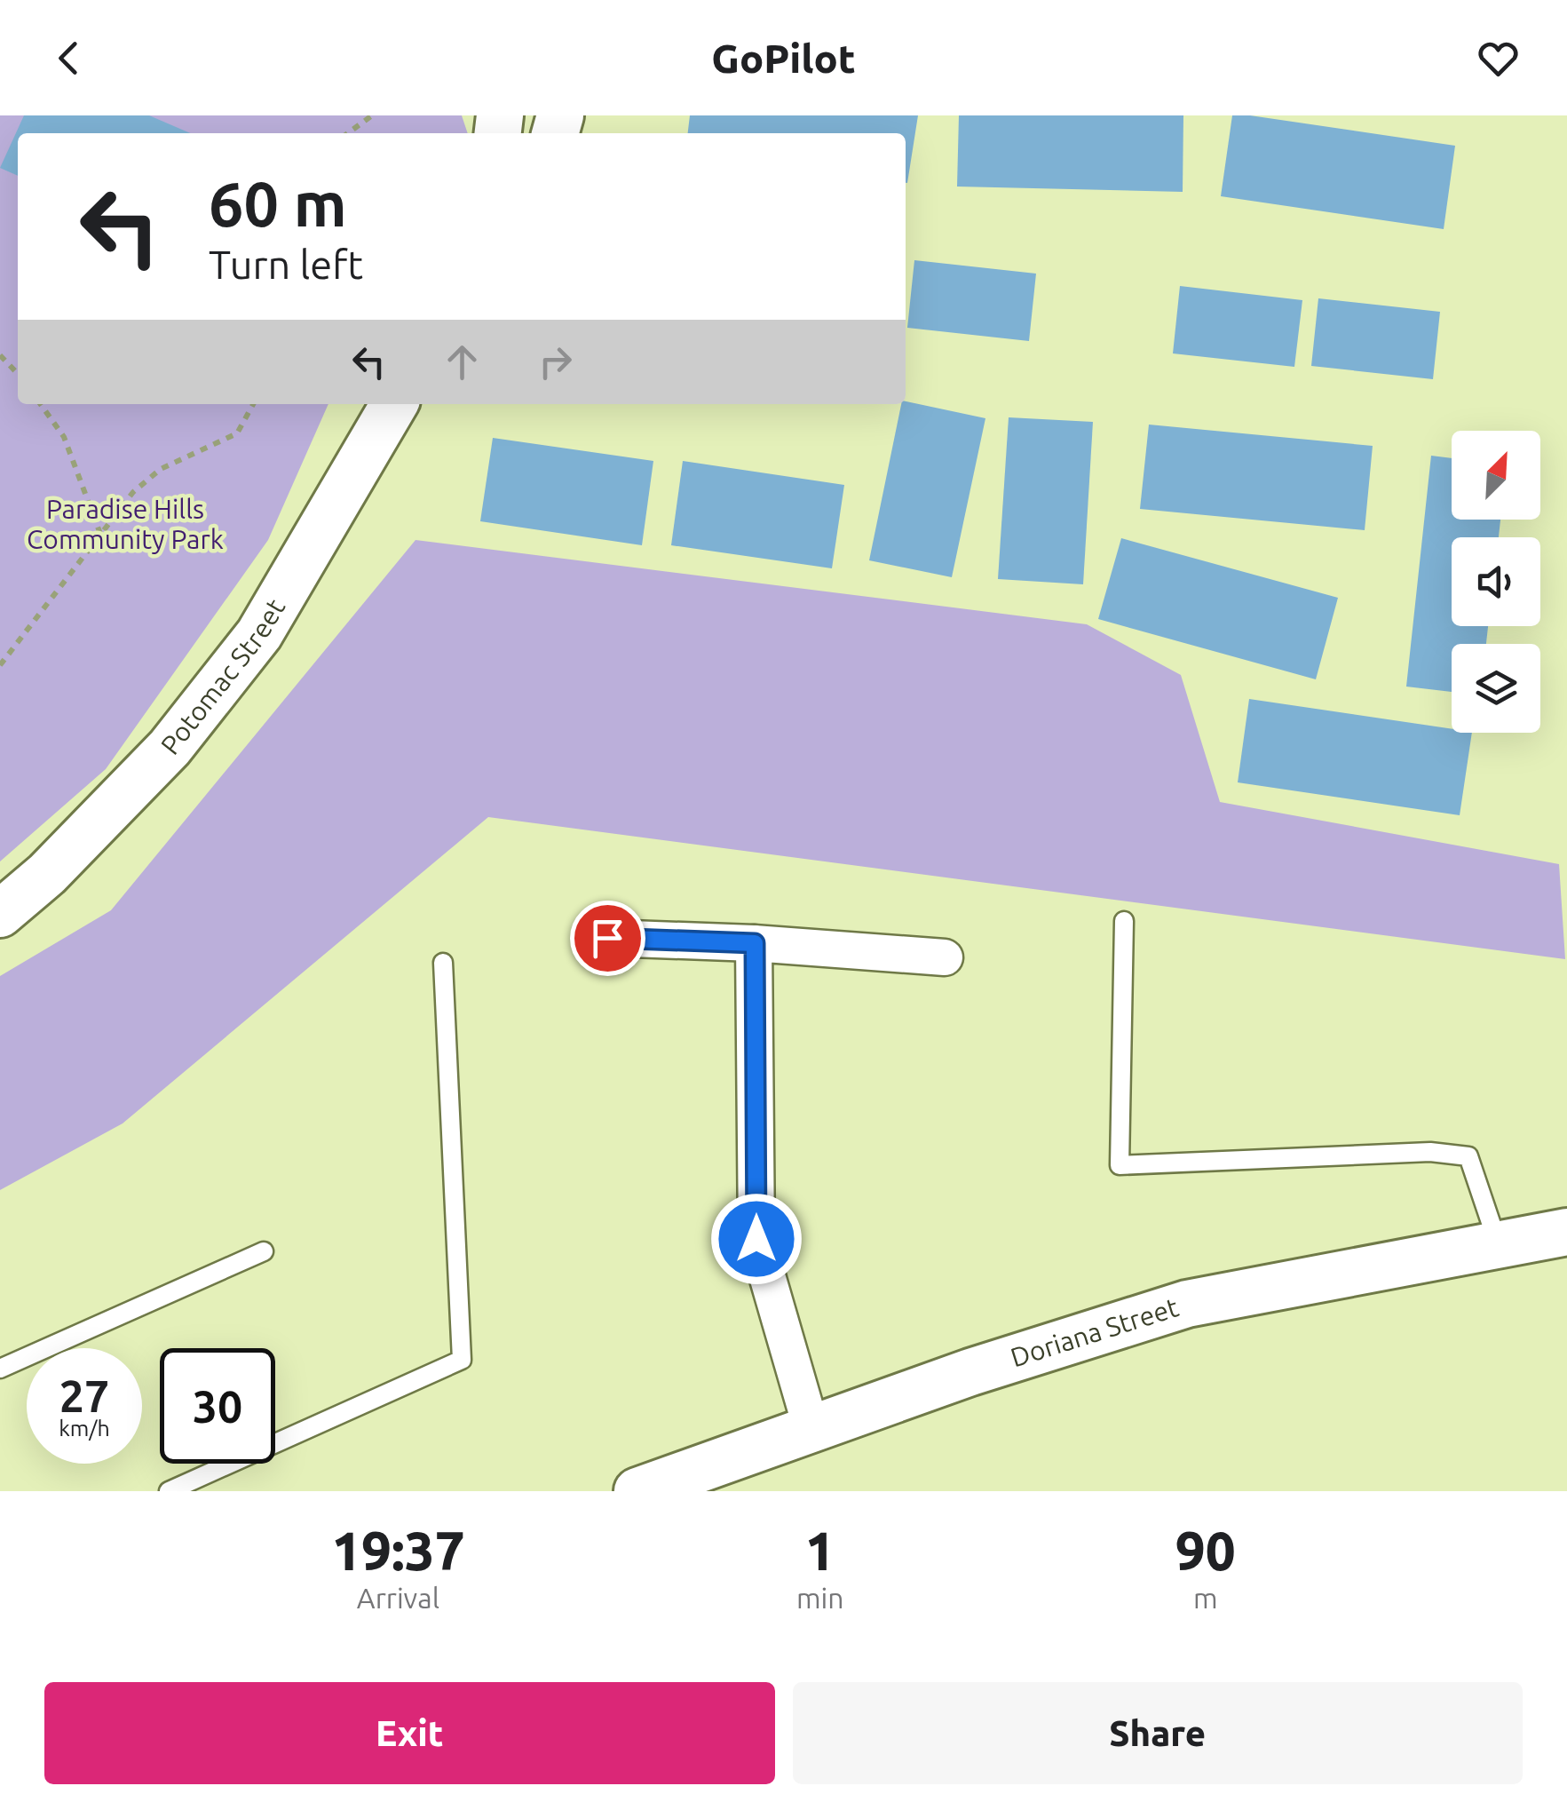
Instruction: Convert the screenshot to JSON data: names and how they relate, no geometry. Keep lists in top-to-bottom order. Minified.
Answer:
{"streets":{"street":["Potomac Street","Doriana Street"]},"parks":["Paradise Hills Community Park"],"north":"top right","page":{"header":"GoPilot","turn":["60 m","Turn left"],"speed":"27 km/h","limit":"30","eta":["19:37","Arrival","1","min","90","m"],"buttons":["Exit","Share"]}}
